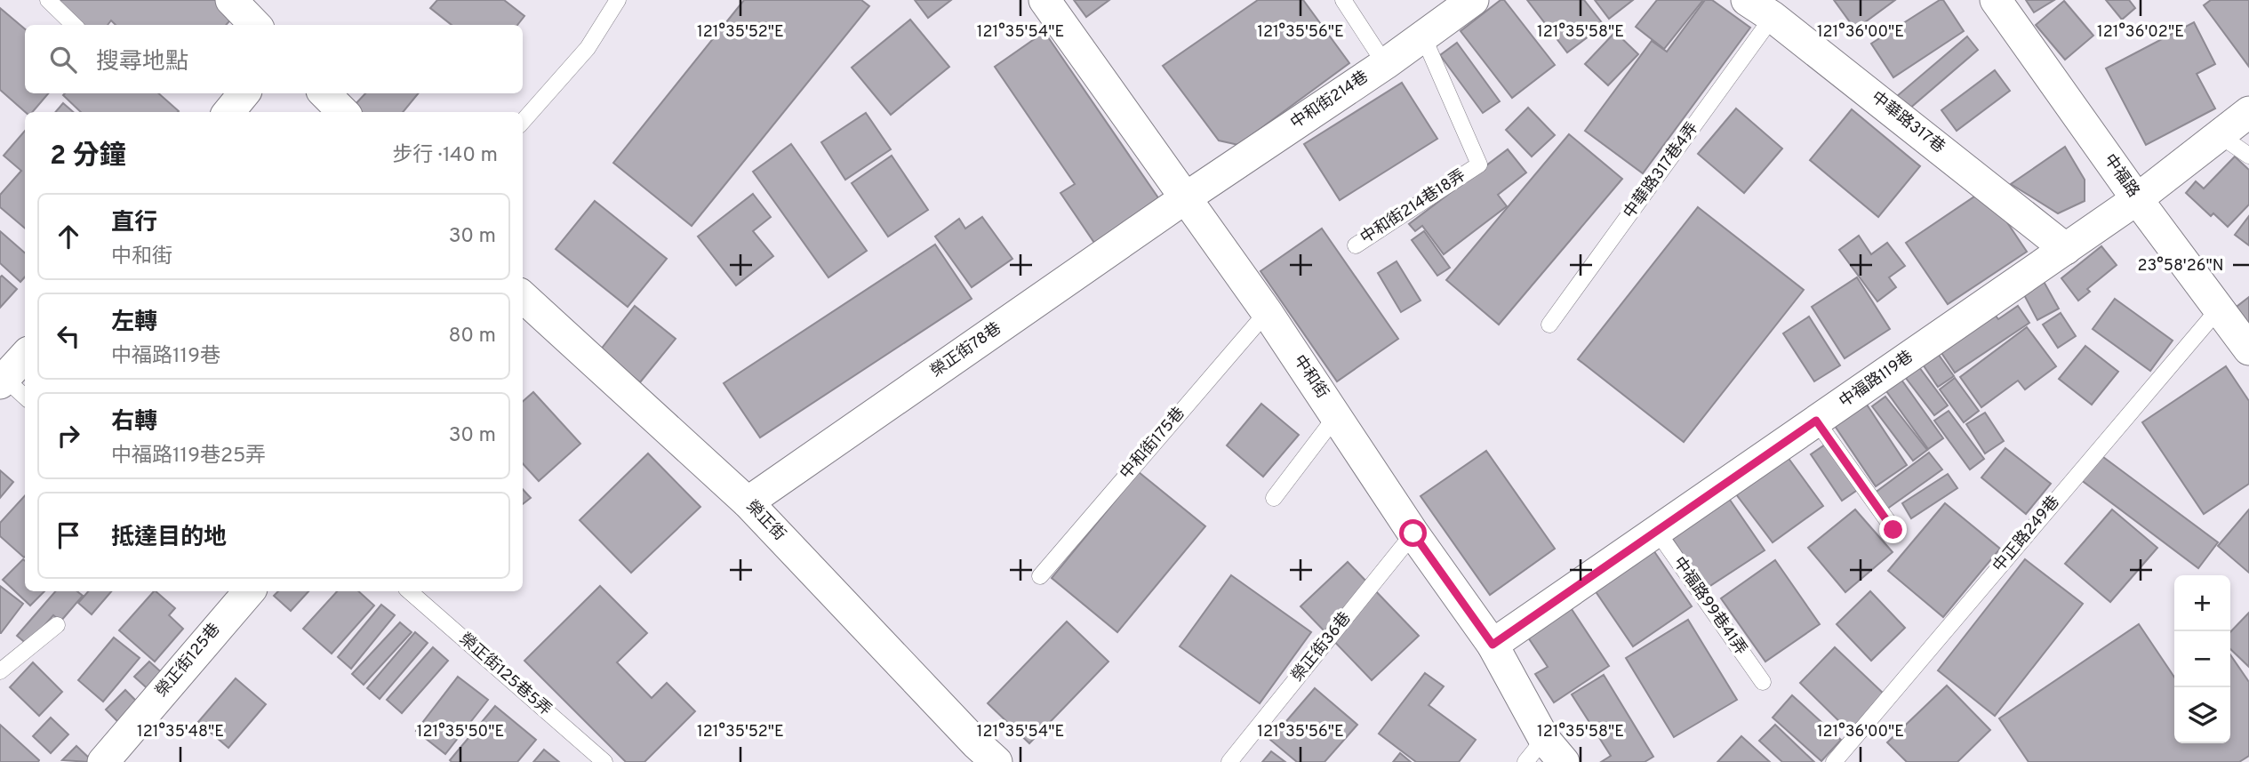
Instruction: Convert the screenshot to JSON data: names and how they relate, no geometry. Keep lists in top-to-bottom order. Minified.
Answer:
{"streets":{"street":["中和街214巷","中華路317巷","中福路","榮正街78巷","中和街","中福路119巷","榮正街","榮正街125巷"],"lane":["中華路317巷4弄","中和街214巷18弄","中和街175巷","中正路249巷","中福路99巷41弄","榮正街36巷","榮正街125巷5弄"]},"crossings":[["中和街214巷","中和街214巷18弄"],["中和街214巷","榮正街78巷"],["中和街214巷","中和街"],["中華路317巷","中華路317巷4弄"],["中華路317巷","中福路119巷"],["中福路","中福路119巷"],["中福路","中正路249巷"],["榮正街78巷","中和街"],["榮正街78巷","榮正街"],["中和街","中福路119巷"],["中和街","中和街175巷"],["中和街","榮正街36巷"],["中福路119巷","中福路99巷41弄"]],"page":{"search":"搜尋地點","heading":["2 分鐘","步行 · 140 m"],"list":[["直行","中和街","30 m"],["左轉","中福路119巷","80 m"],["右轉","中福路119巷25弄","30 m"],"抵達目的地"],"map_buttons":["+","−"]},"coordinates":["121°35'52\"E","121°35'54\"E","121°35'56\"E","121°35'58\"E","121°36'00\"E","121°36'02\"E","23°58'26\"N","121°35'48\"E","121°35'50\"E"]}
